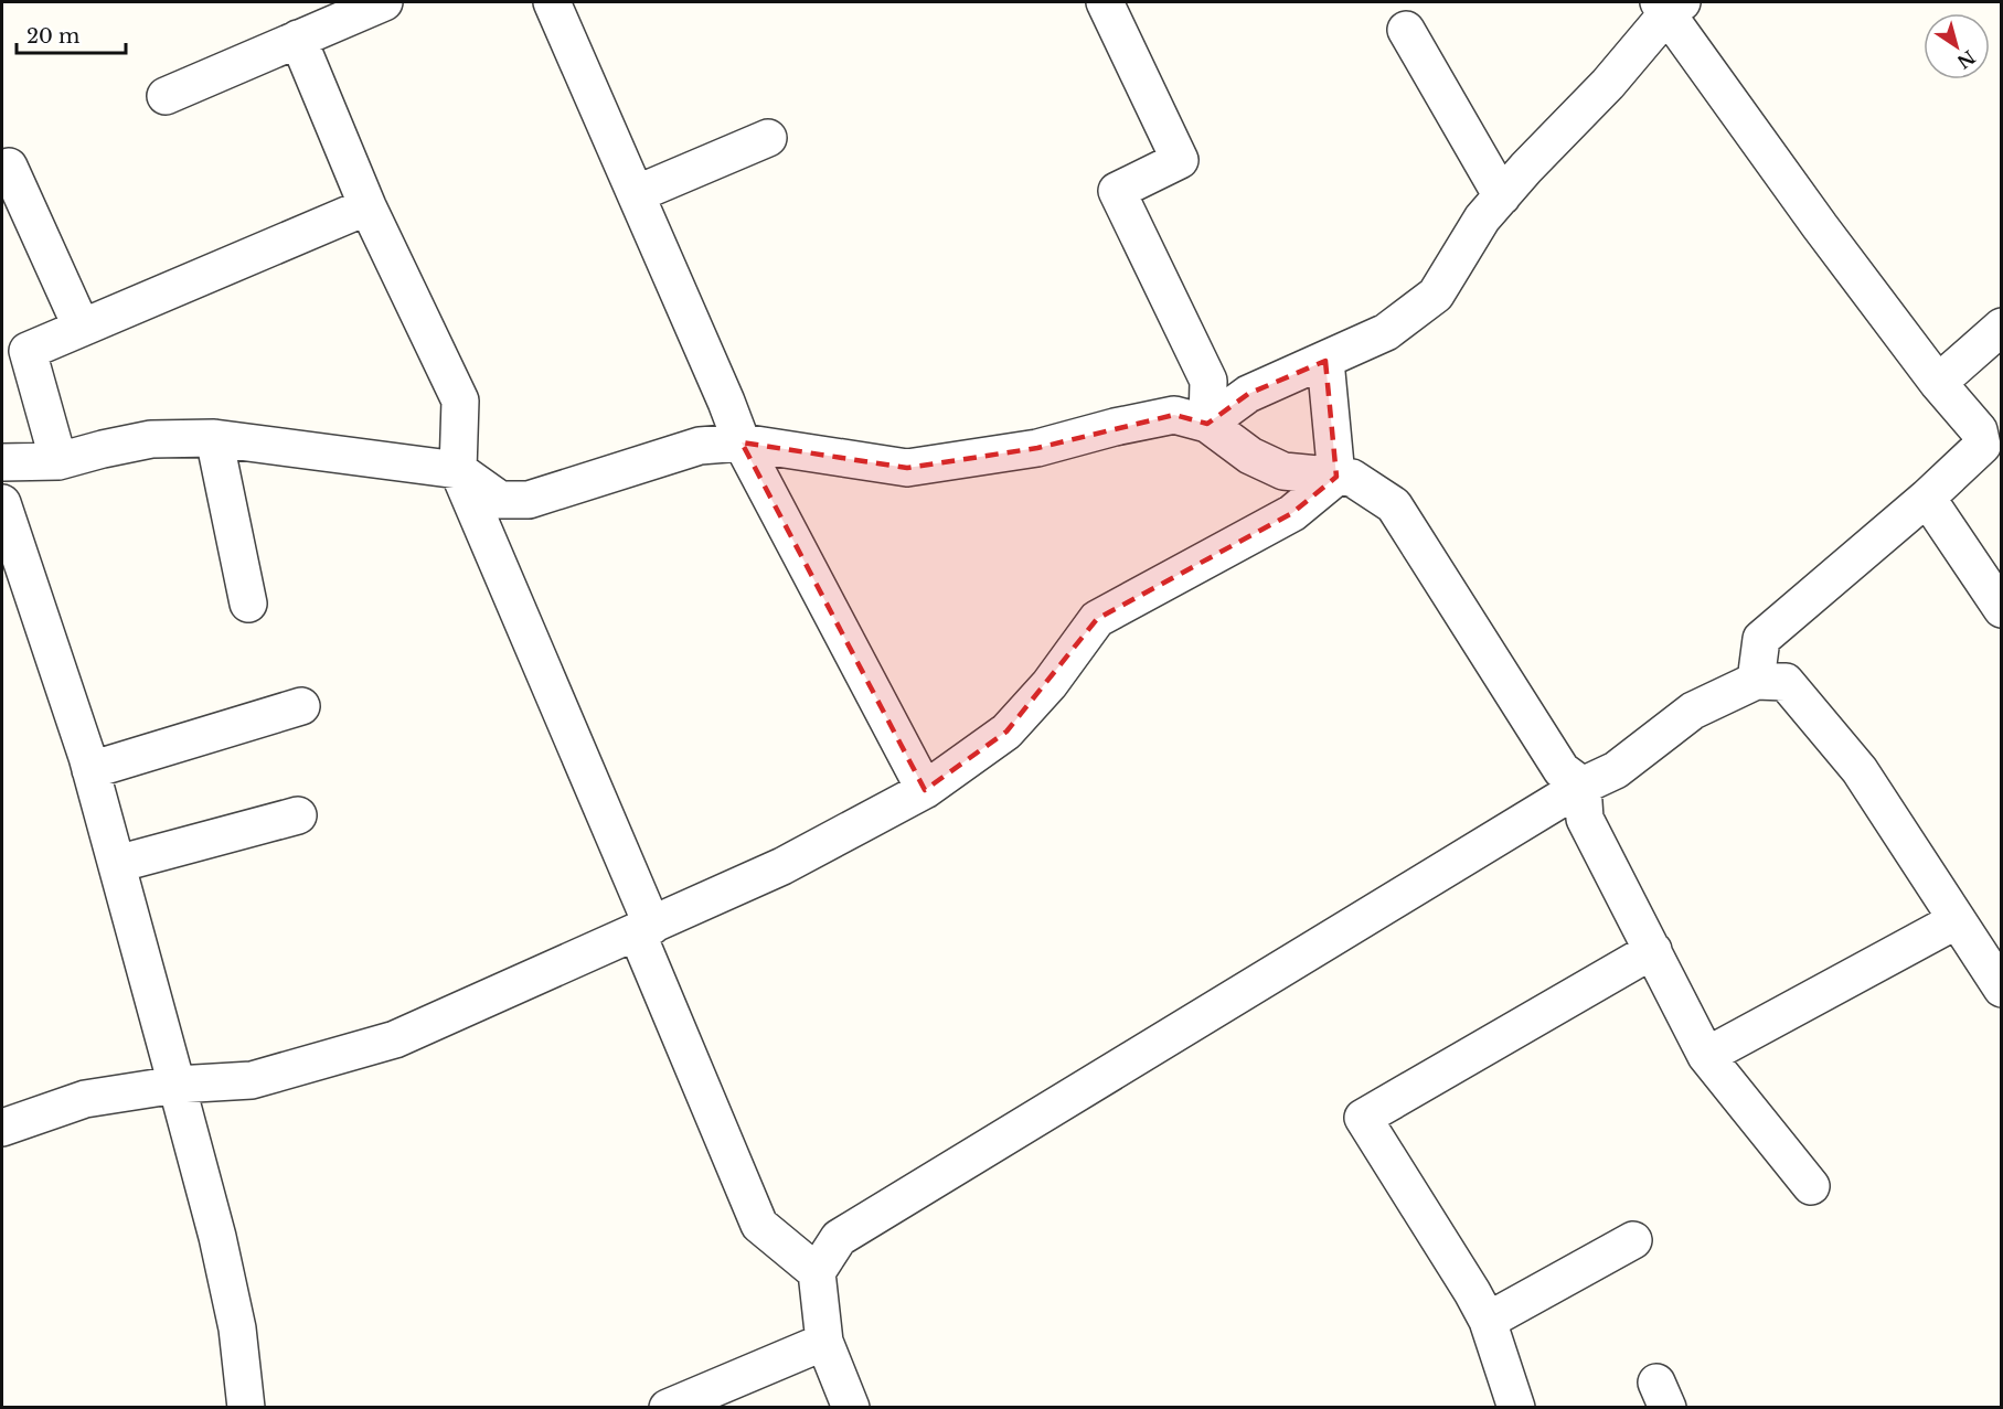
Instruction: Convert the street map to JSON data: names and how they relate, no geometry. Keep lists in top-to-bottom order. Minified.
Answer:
{"scale_bar":"20 m","north":"bottom right"}
